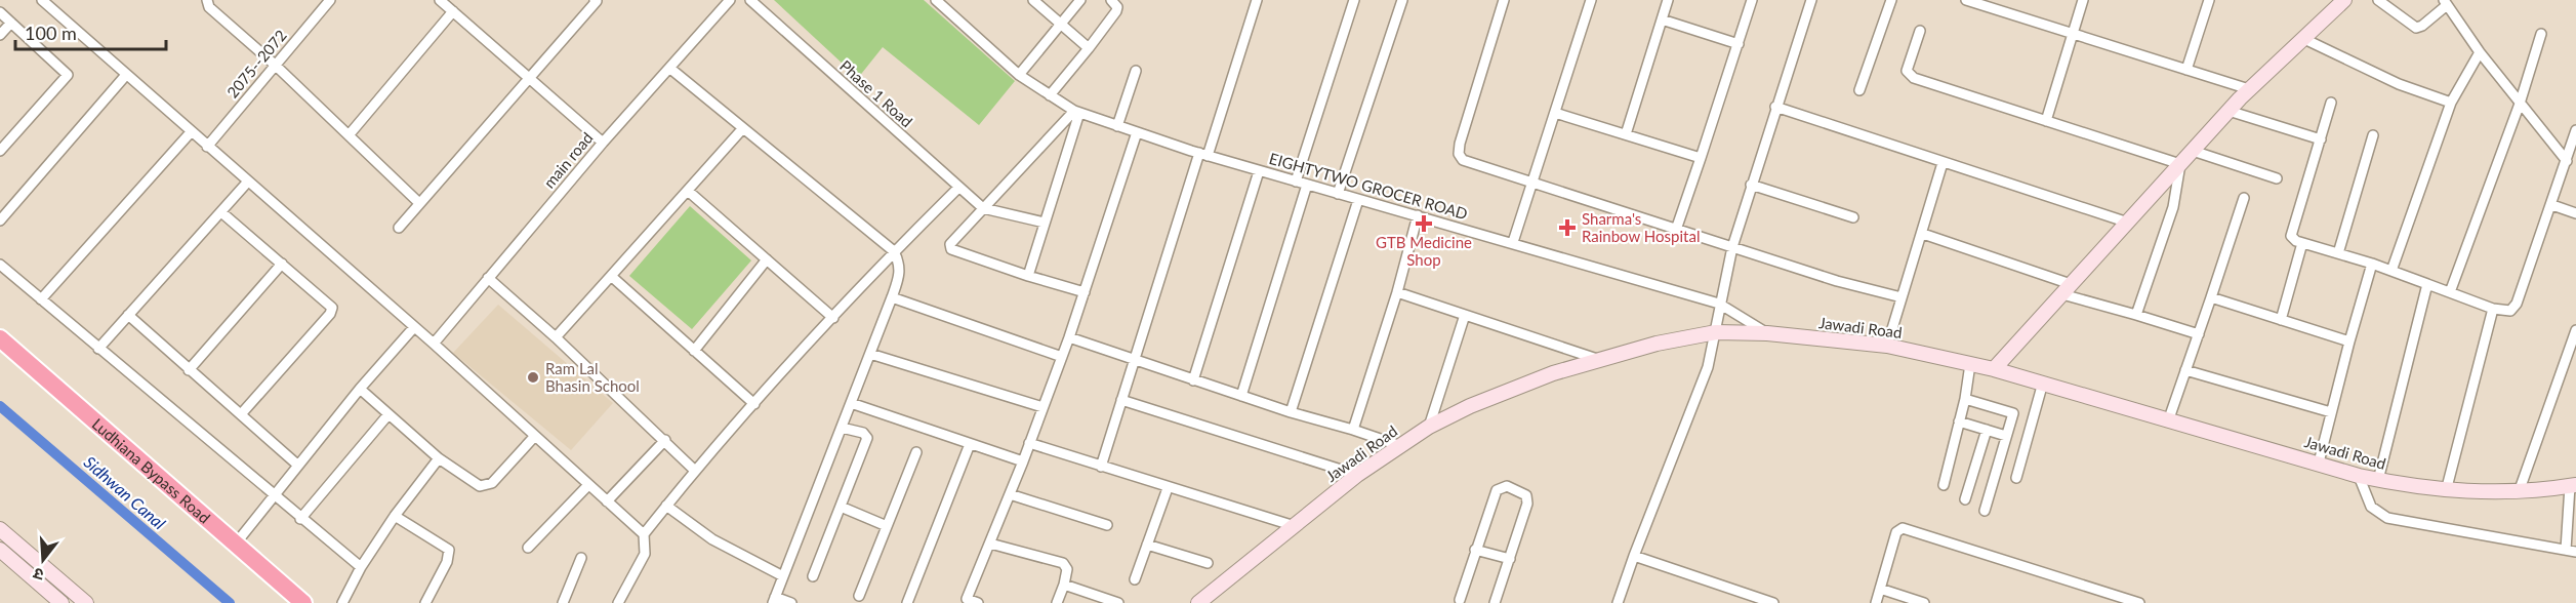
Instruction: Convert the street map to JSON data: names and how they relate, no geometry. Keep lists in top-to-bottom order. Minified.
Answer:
{"streets":{"highway":["Ludhiana Bypass Road"],"street":["2075--2072","Phase 1 Road","main road","EIGHTYTWO GROCER ROAD","Jawadi Road"]},"crossings":[["EIGHTYTWO GROCER ROAD","Jawadi Road"]],"water":["Sidhwan Canal"],"places":{"health":["GTB Medicine Shop","Sharma's Rainbow Hospital"],"other":["Ram Lal Bhasin School"]},"scale_bar":"100 m","north":"bottom"}
